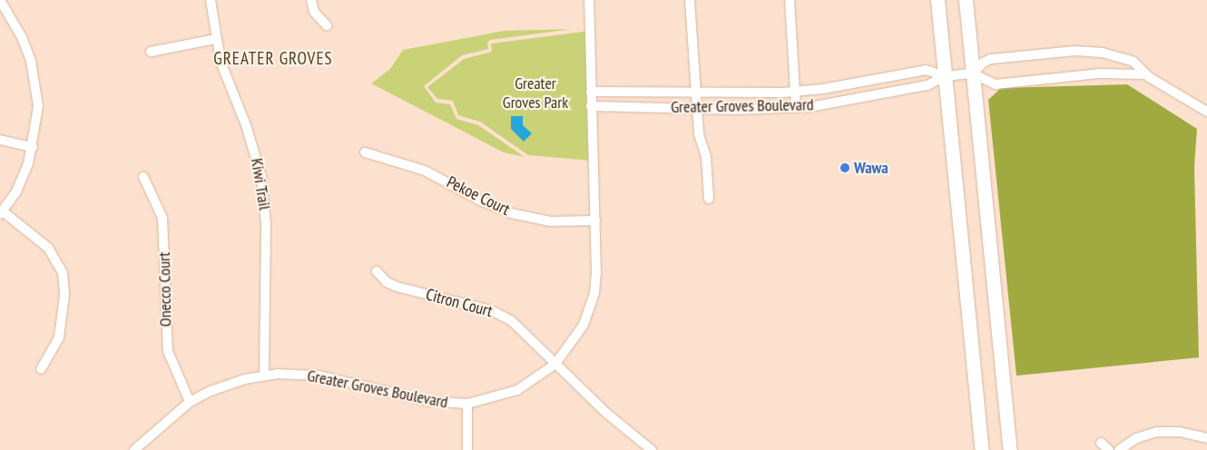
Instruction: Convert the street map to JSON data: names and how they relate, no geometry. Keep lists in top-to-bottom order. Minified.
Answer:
{"streets":{"street":["Greater Groves Boulevard","Kiwi Trail","Pekoe Court","Onecco Court","Citron Court"]},"crossings":[["Greater Groves Boulevard","Kiwi Trail"],["Greater Groves Boulevard","Pekoe Court"],["Greater Groves Boulevard","Onecco Court"],["Greater Groves Boulevard","Citron Court"]],"districts":["GREATER GROVES"],"parks":["Greater Groves Park"],"places":["Wawa"]}
